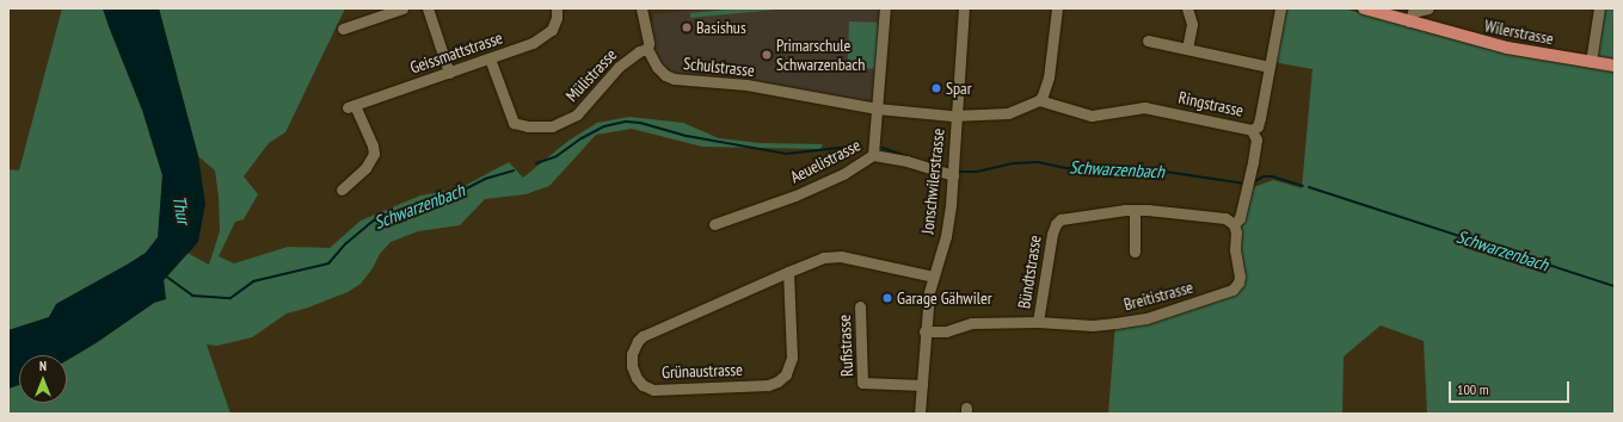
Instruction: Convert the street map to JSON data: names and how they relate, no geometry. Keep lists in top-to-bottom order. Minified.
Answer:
{"streets":{"main road":["Wilerstrasse"],"street":["Geissmattstrasse","Schulstrasse","Mülistrasse","Ringstrasse","Aeuelistrasse","Jonschwilerstrasse","Bündtstrasse","Breitistrasse","Rufistrasse","Grünaustrasse"]},"crossings":[["Geissmattstrasse","Mülistrasse"],["Schulstrasse","Mülistrasse"],["Schulstrasse","Ringstrasse"],["Schulstrasse","Jonschwilerstrasse"],["Ringstrasse","Breitistrasse"],["Aeuelistrasse","Jonschwilerstrasse"],["Jonschwilerstrasse","Breitistrasse"],["Jonschwilerstrasse","Rufistrasse"],["Jonschwilerstrasse","Grünaustrasse"],["Bündtstrasse","Breitistrasse"]],"water":["Schwarzenbach","Thur"],"places":["Basishus","Primarschule Schwarzenbach","Spar","Garage Gähwiler"],"scale_bar":"100 m","north":"top"}
